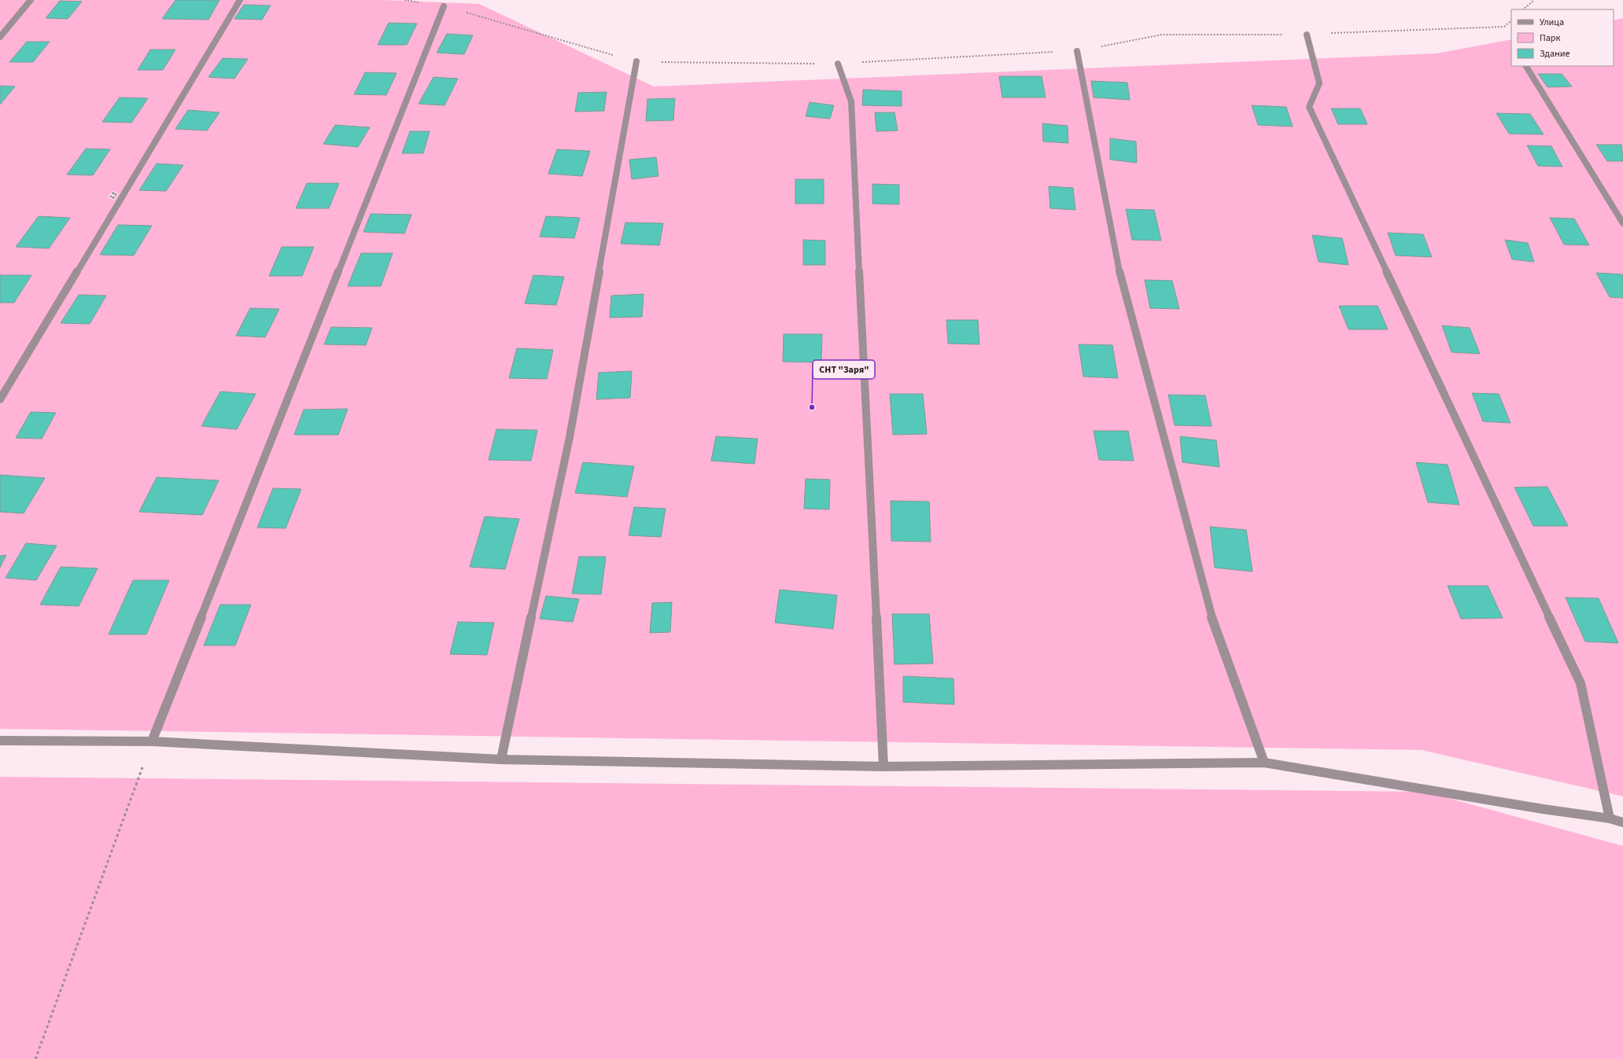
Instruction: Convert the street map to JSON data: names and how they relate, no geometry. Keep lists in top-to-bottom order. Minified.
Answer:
{"streets":{"street":["13"]},"places":["СНТ \"Заря\""],"legend":["Улица","Парк","Здание"]}
